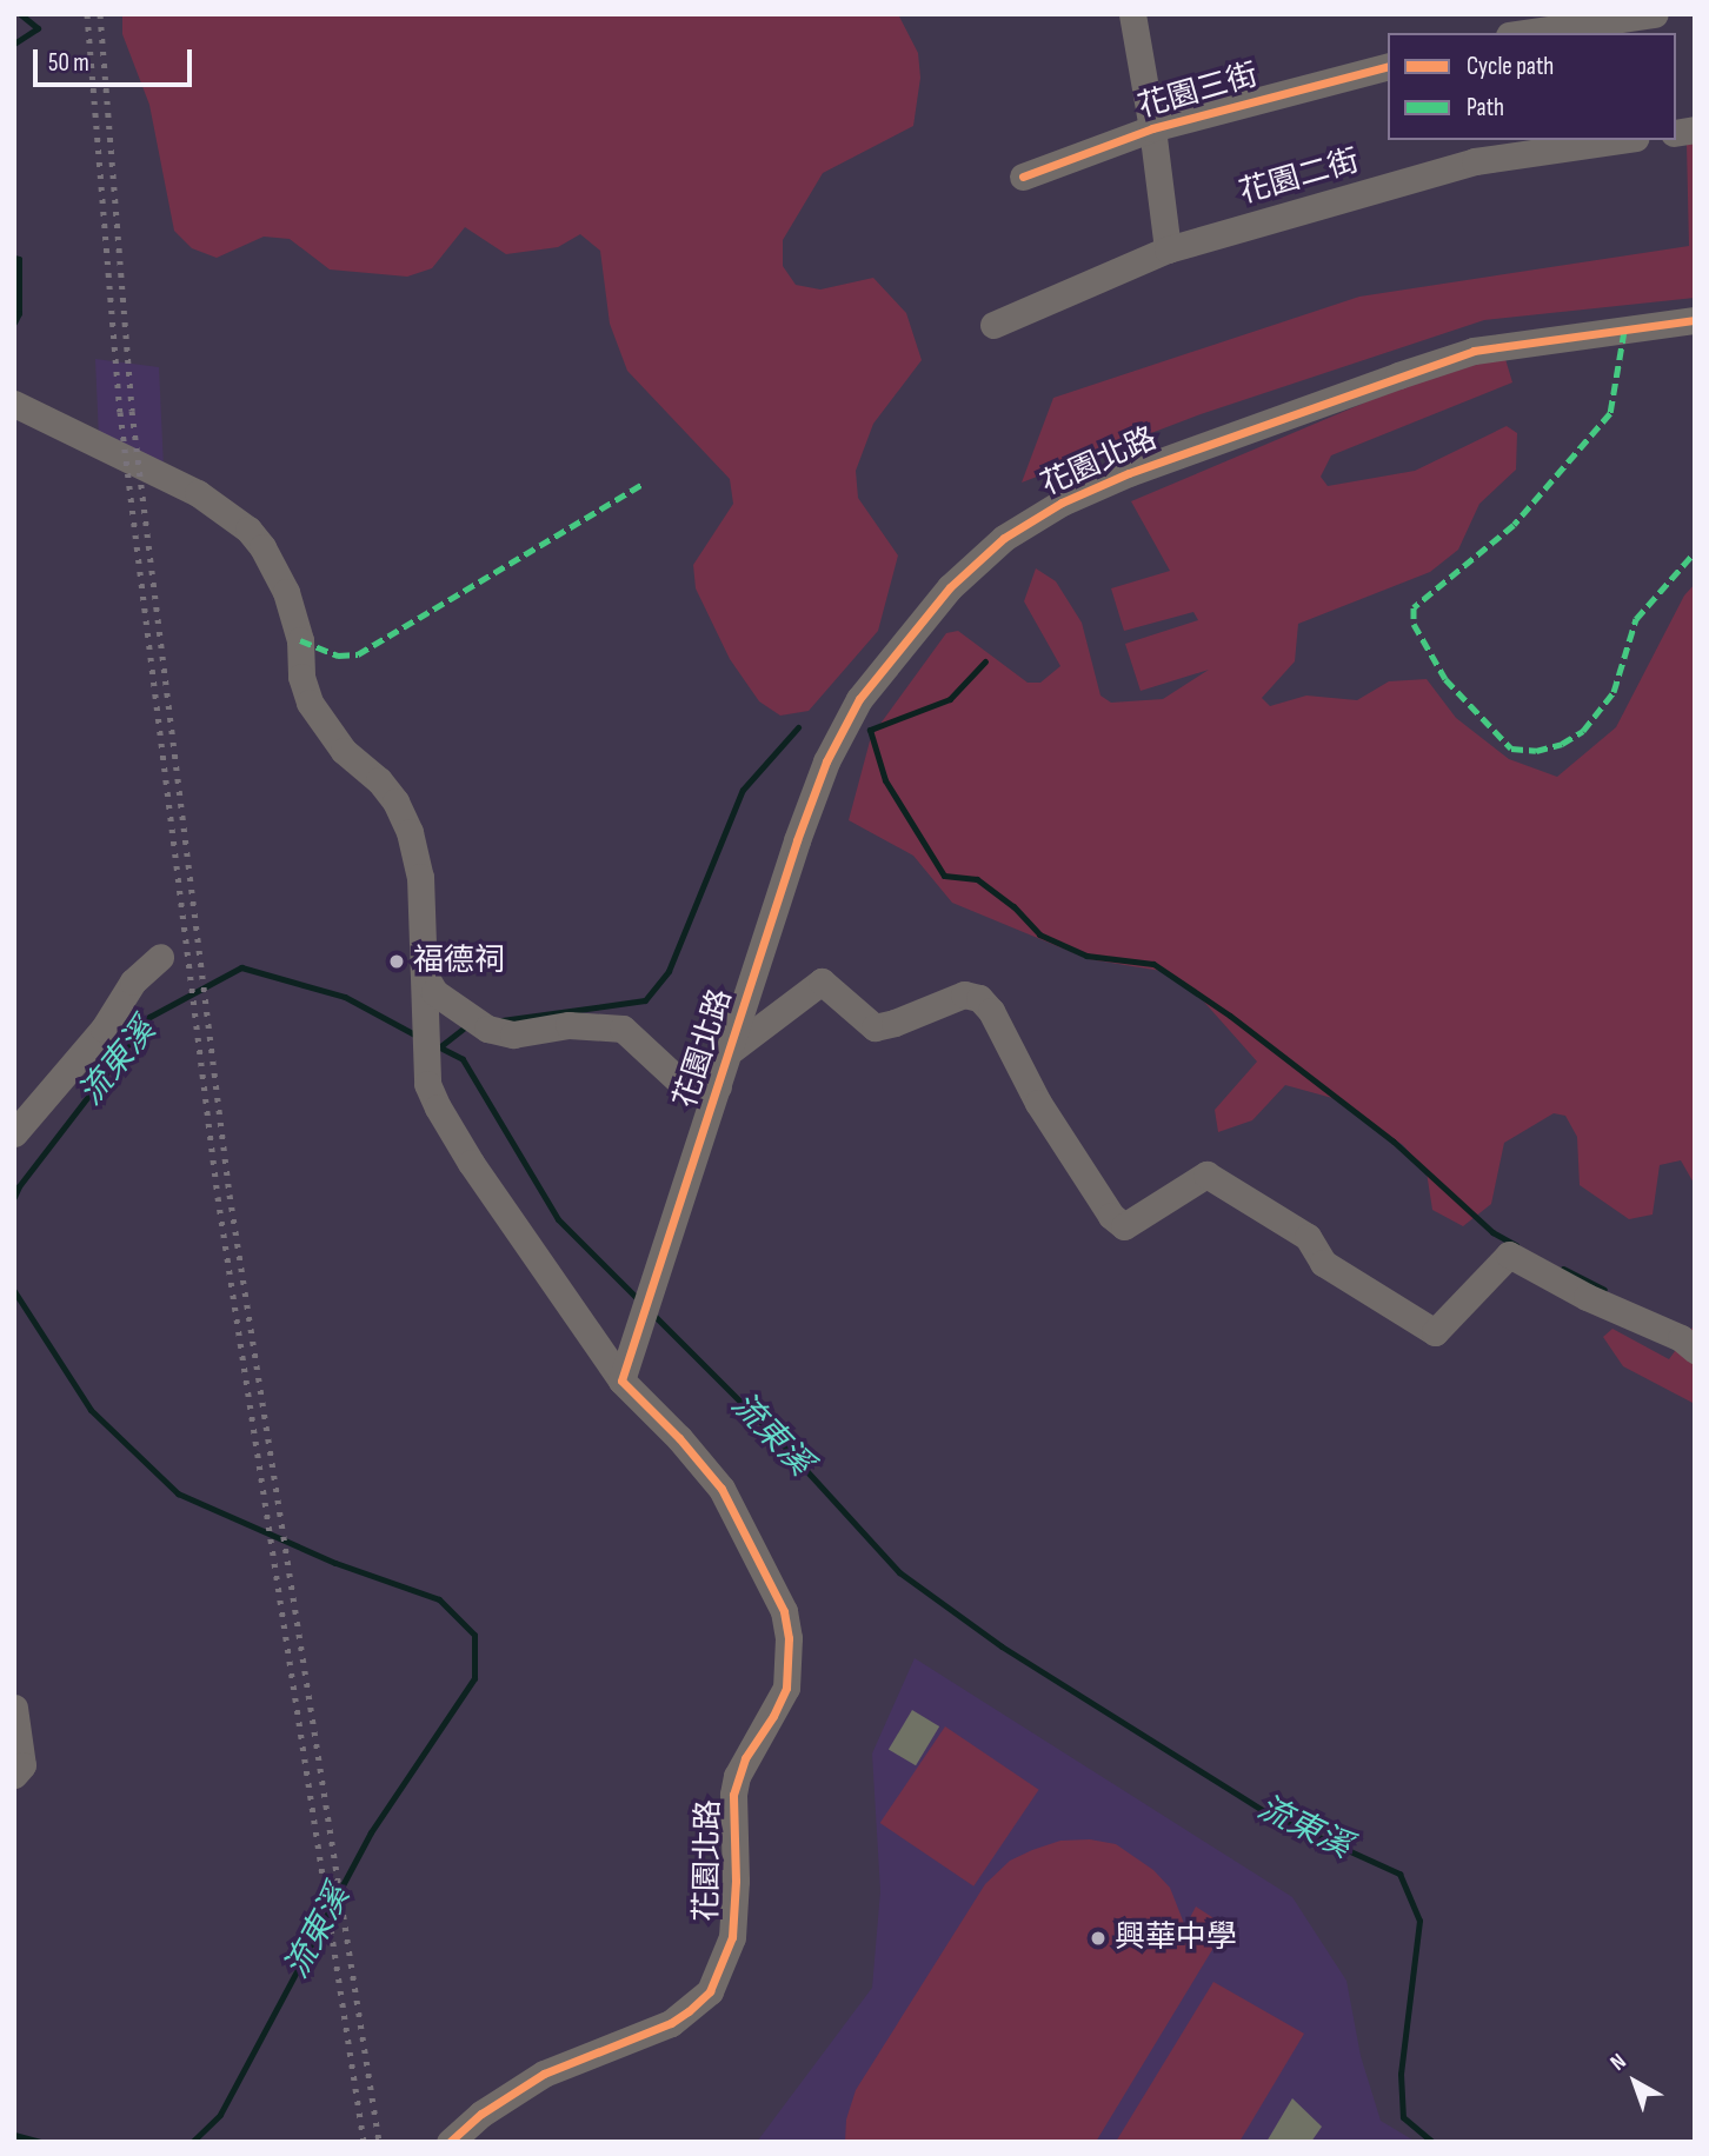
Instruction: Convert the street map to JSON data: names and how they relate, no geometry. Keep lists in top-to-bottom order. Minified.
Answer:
{"streets":{"street":["花園三街","花園二街","花園北路"]},"water":["流東溪"],"places":["福德祠","興華中學"],"legend":["Cycle path","Path"],"scale_bar":"50 m","north":"top left"}
